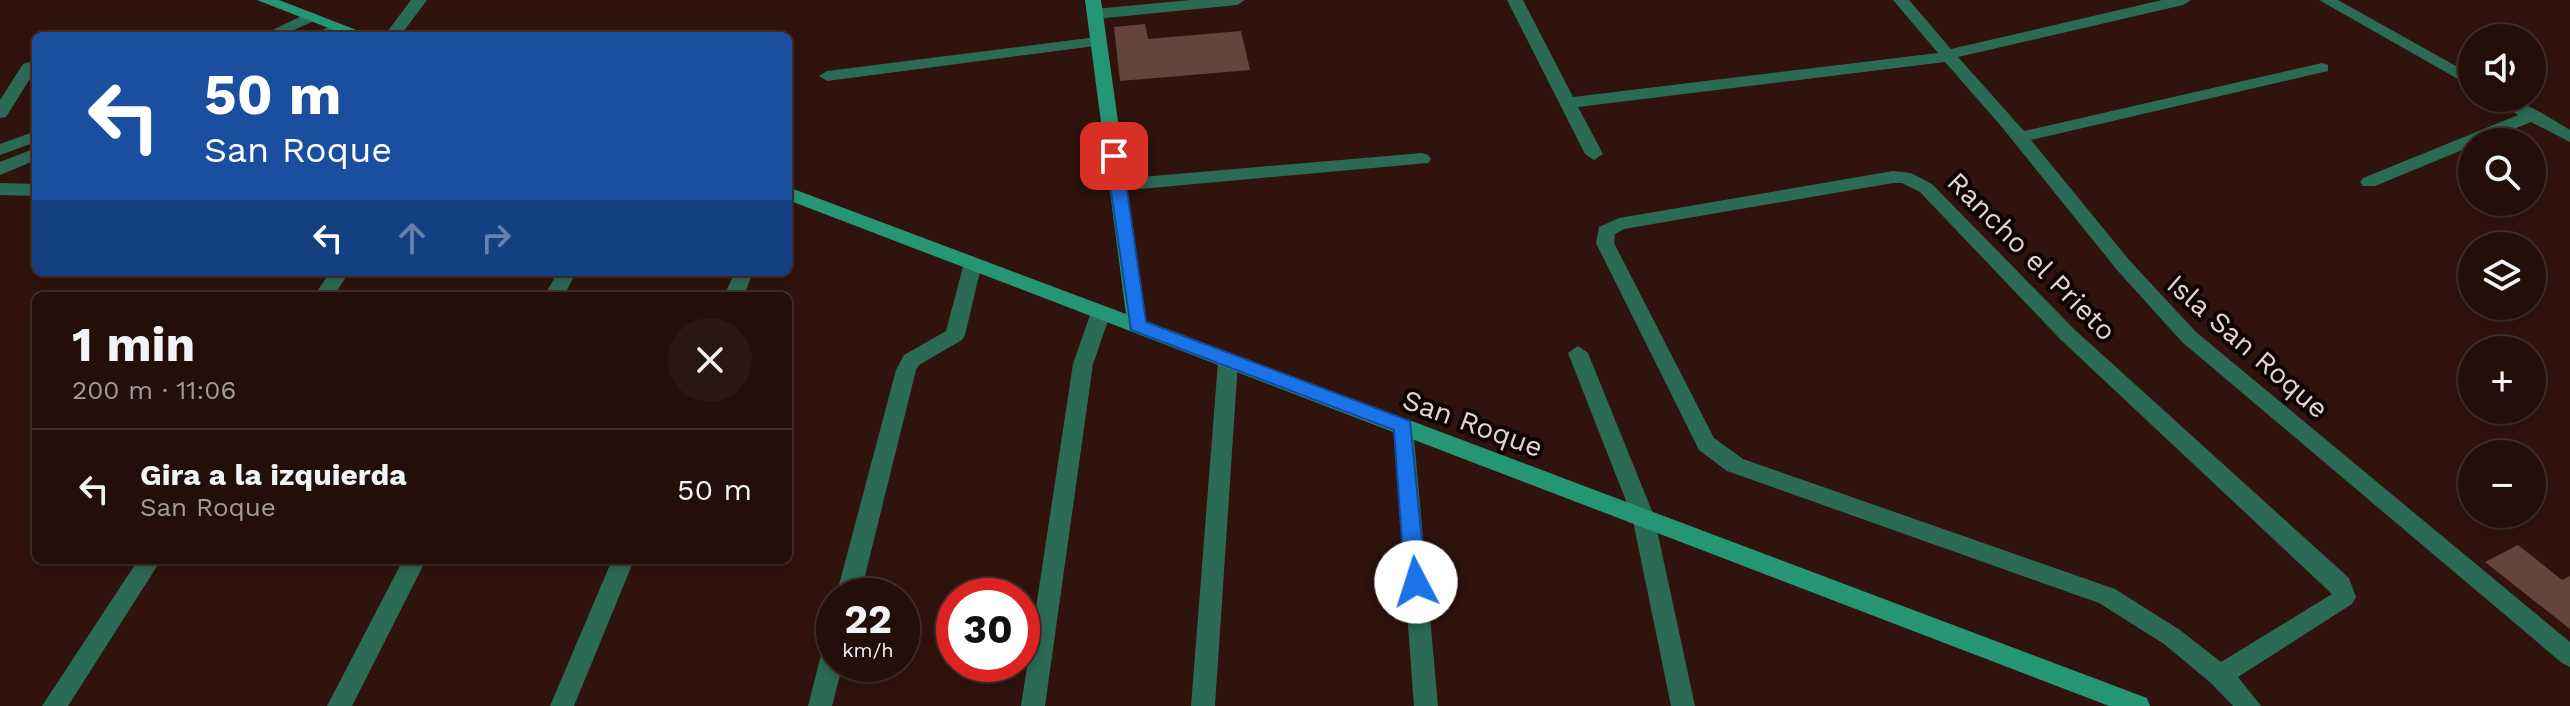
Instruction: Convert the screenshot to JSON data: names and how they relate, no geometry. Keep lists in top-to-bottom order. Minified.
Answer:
{"streets":{"main road":["San Roque"],"street":["Rancho el Prieto","Isla San Roque"]},"page":{"map_buttons":["+","−"],"turn":["50 m","San Roque"],"heading":["1 min","200 m · 11:06"],"list":[{"name":"Gira a la izquierda","note":"San Roque","value":"50 m"}],"speed":"22 km/h","limit":"30"}}
